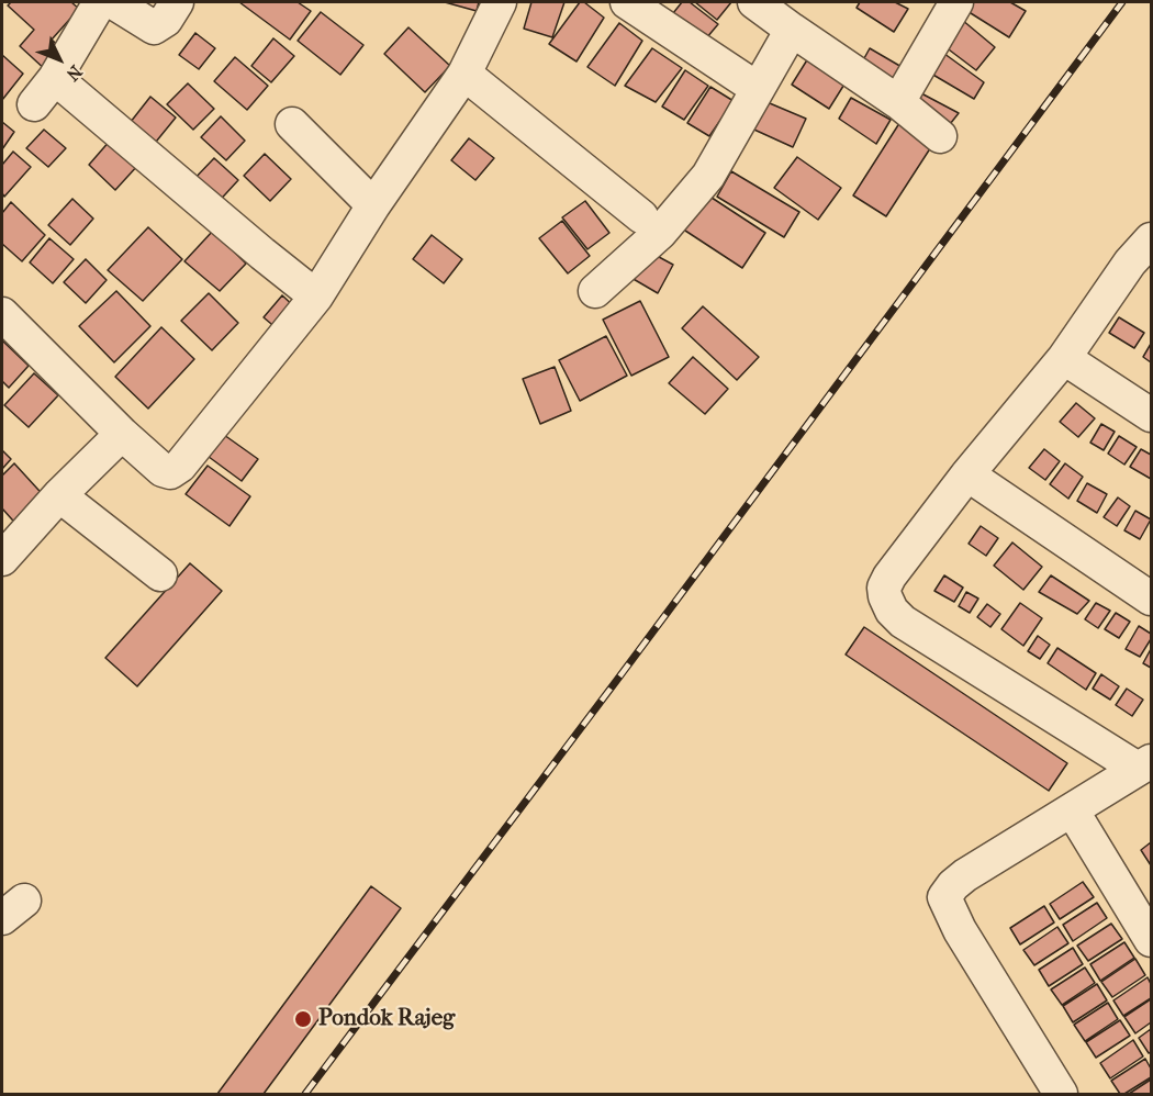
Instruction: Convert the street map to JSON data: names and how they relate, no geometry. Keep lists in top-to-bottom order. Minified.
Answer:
{"places":["Pondok Rajeg"],"north":"bottom right"}
